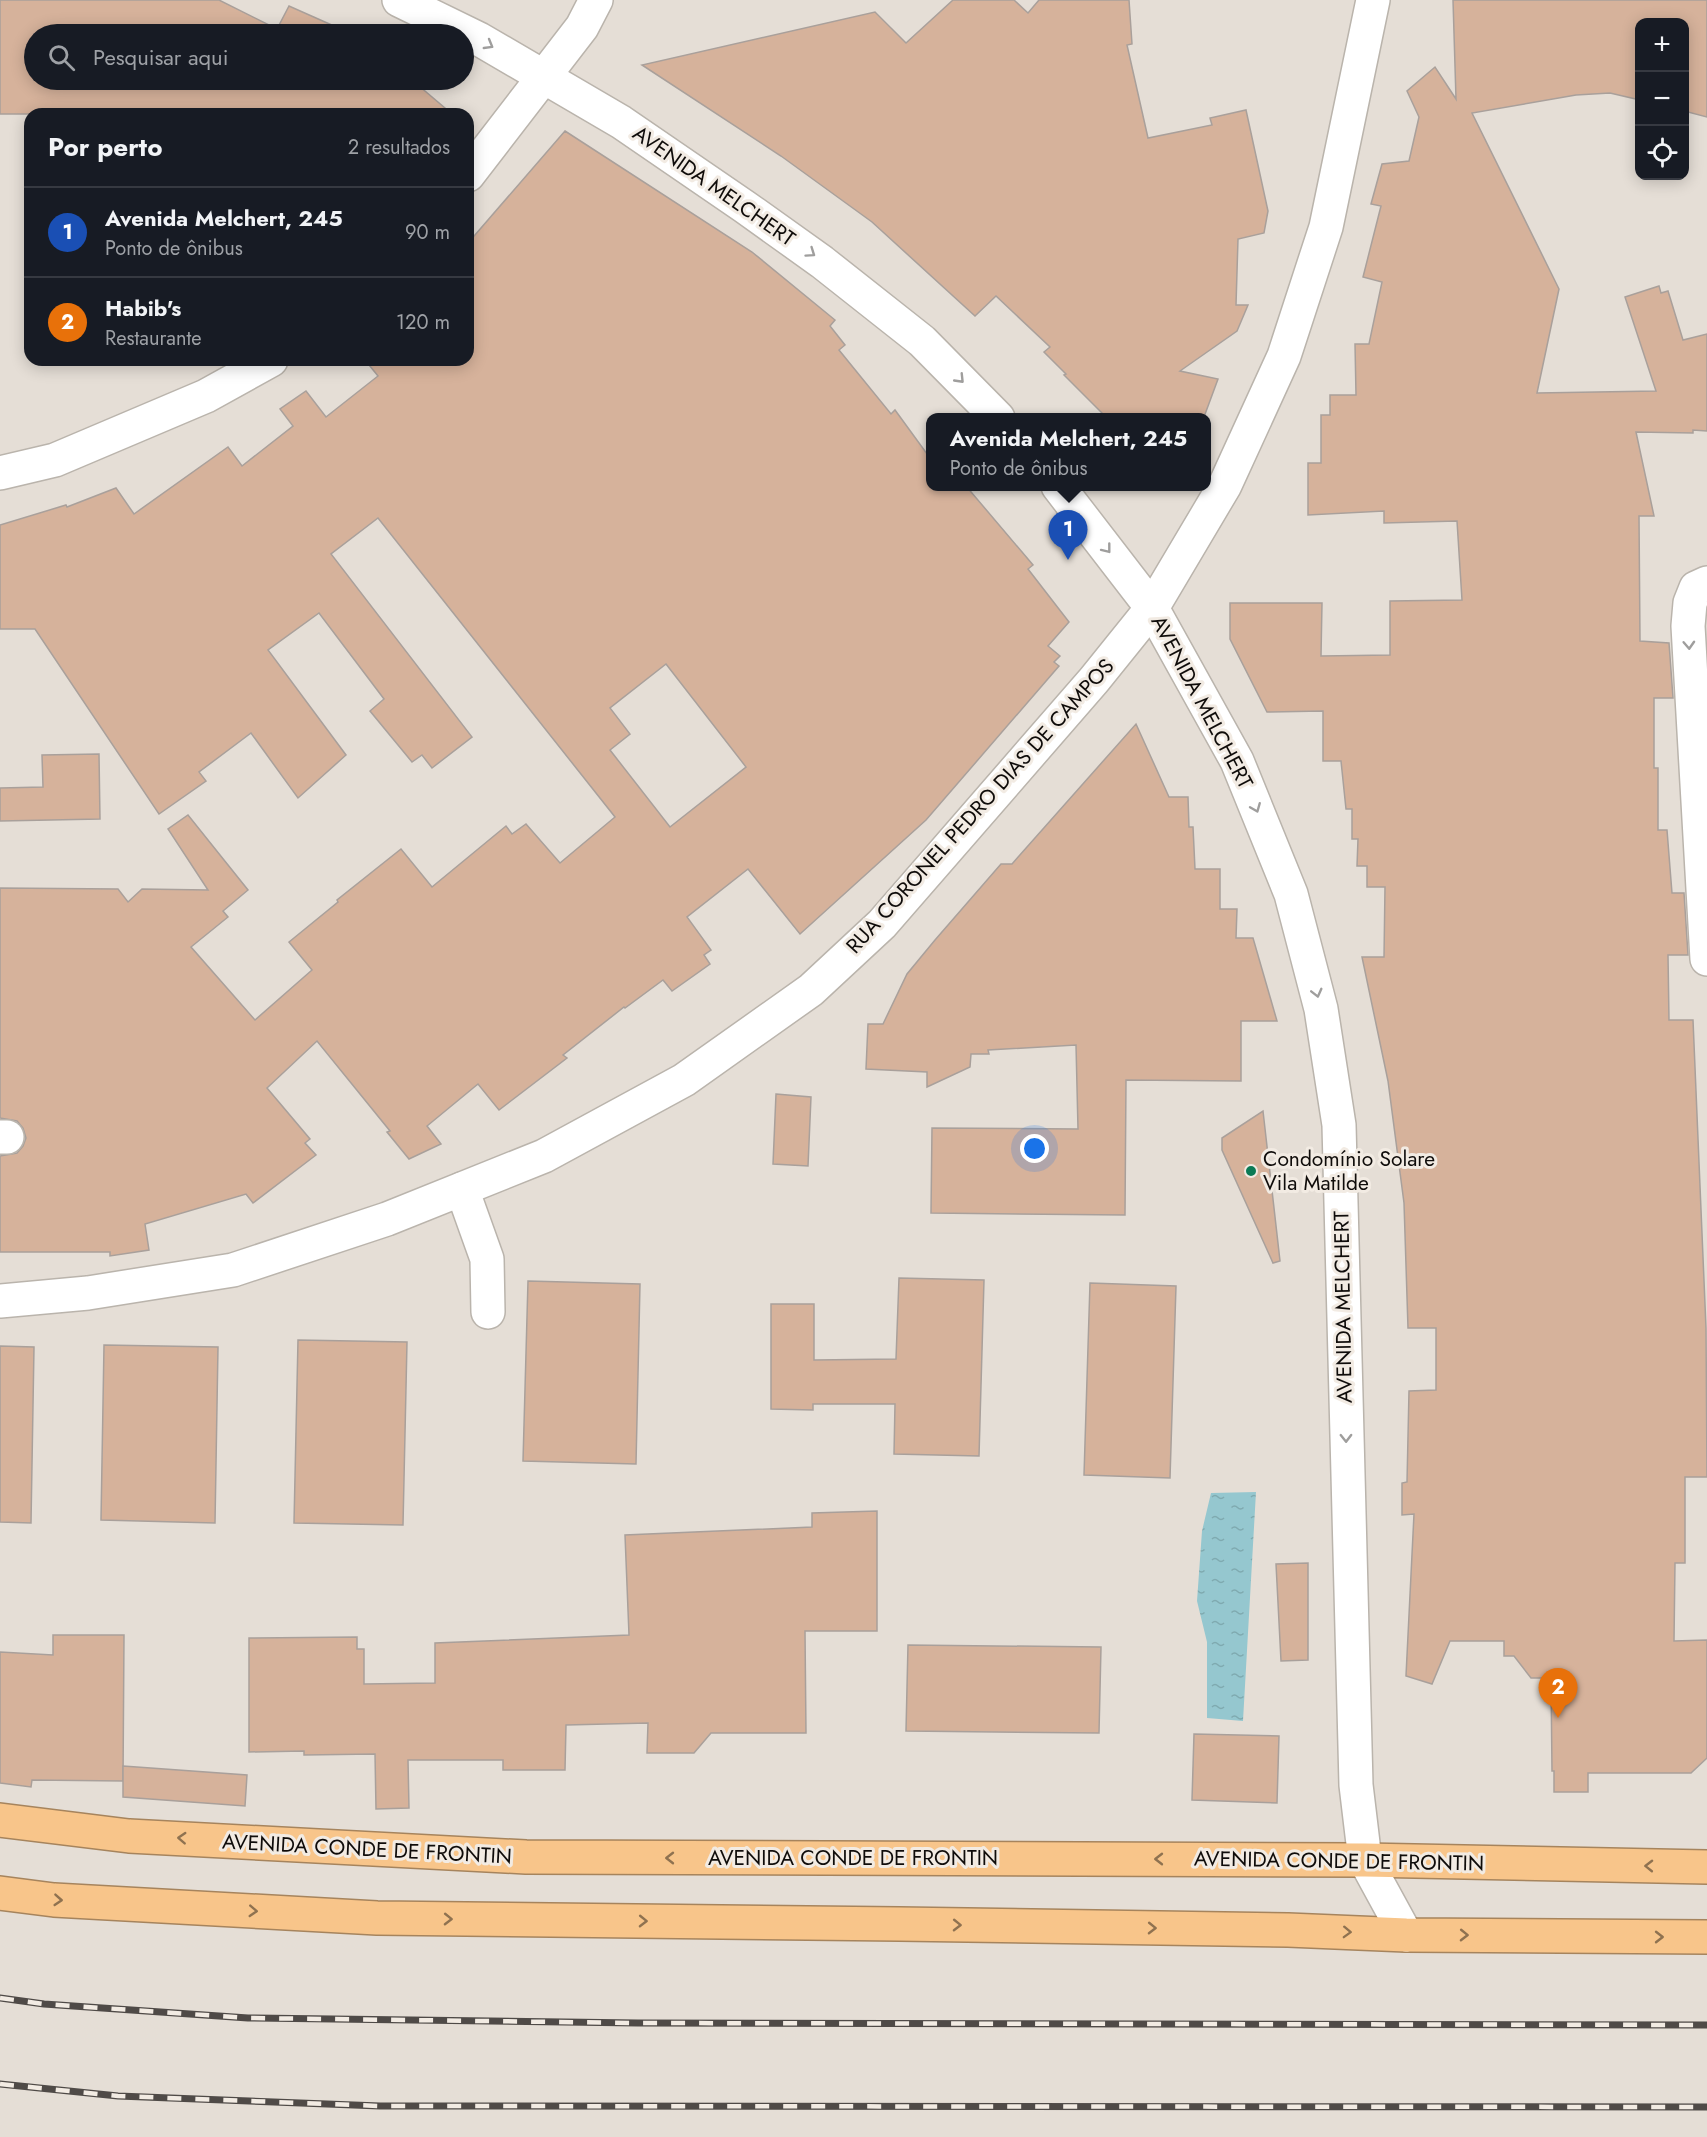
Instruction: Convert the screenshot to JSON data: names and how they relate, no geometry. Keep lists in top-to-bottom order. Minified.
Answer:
{"streets":{"highway":["AVENIDA CONDE DE FRONTIN"],"street":["AVENIDA MELCHERT","RUA CORONEL PEDRO DIAS DE CAMPOS"]},"crossings":[["AVENIDA MELCHERT","RUA CORONEL PEDRO DIAS DE CAMPOS"],["AVENIDA MELCHERT","AVENIDA CONDE DE FRONTIN"]],"one_way":["AVENIDA MELCHERT"],"places":["Condomínio Solare Vila Matilde"],"page":{"map_buttons":["+","−"],"search":"Pesquisar aqui","heading":["Por perto","2 resultados"],"list":[{"mark":"1","name":"Avenida Melchert, 245","note":"Ponto de ônibus","value":"90 m"},{"mark":"2","name":"Habib's","note":"Restaurante","value":"120 m"}],"popup":["Avenida Melchert, 245","Ponto de ônibus"],"pins":["1","2"]}}
